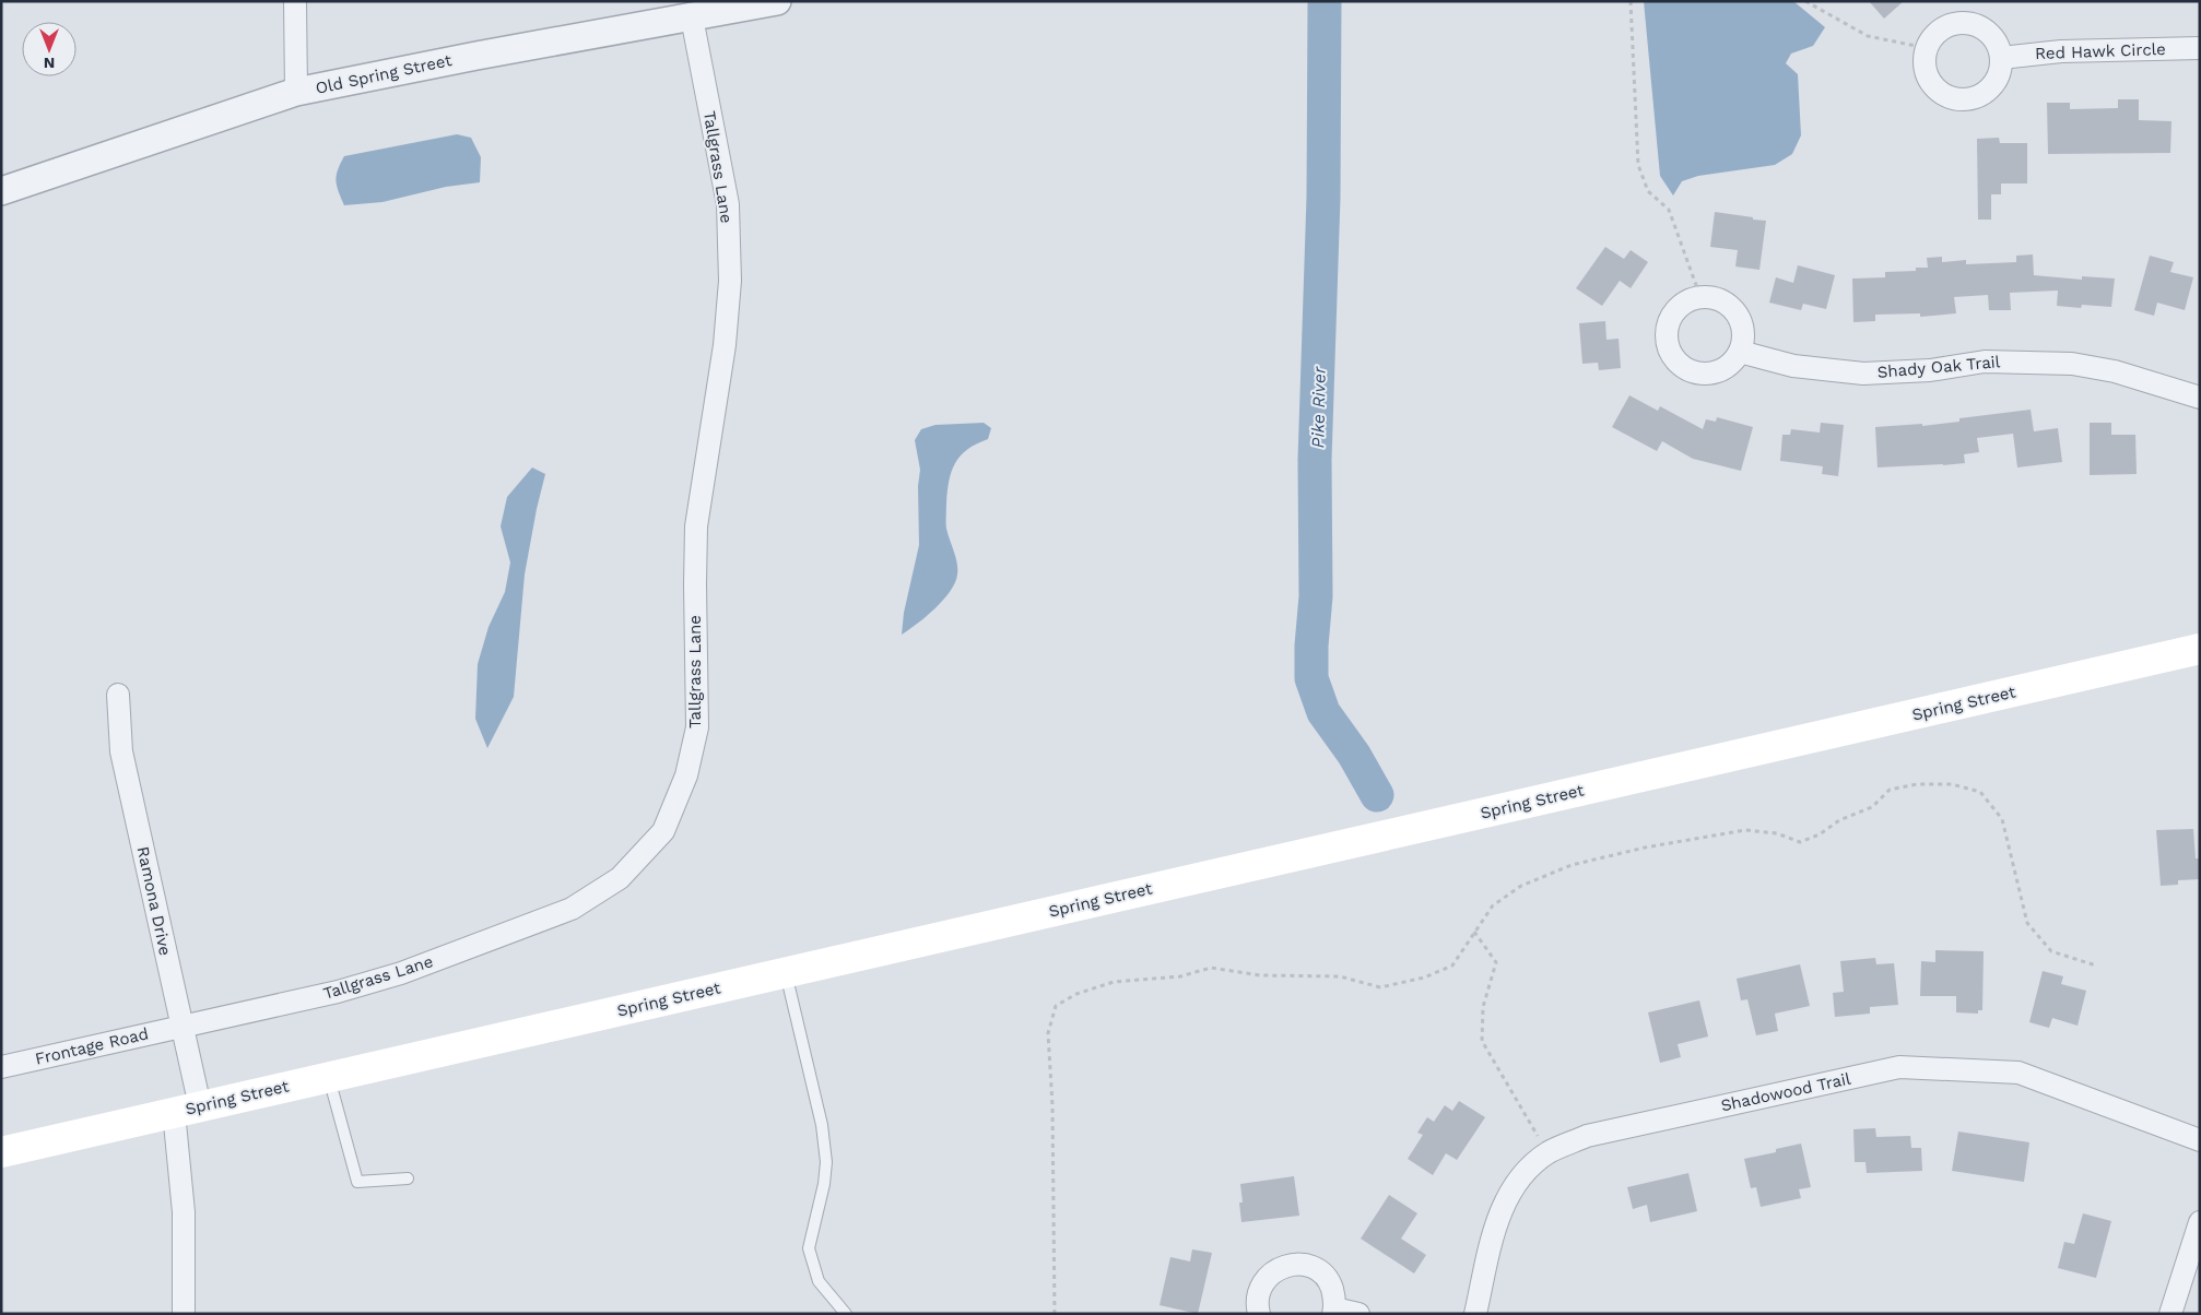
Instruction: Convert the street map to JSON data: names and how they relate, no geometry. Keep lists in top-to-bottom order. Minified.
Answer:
{"streets":{"main road":["Spring Street"],"street":["Red Hawk Circle","Old Spring Street","Tallgrass Lane","Shady Oak Trail","Ramona Drive","Frontage Road","Shadowood Trail"]},"crossings":[["Old Spring Street","Tallgrass Lane"],["Tallgrass Lane","Ramona Drive"],["Tallgrass Lane","Frontage Road"],["Spring Street","Ramona Drive"],["Ramona Drive","Frontage Road"]],"water":["Pike River"],"north":"bottom"}
